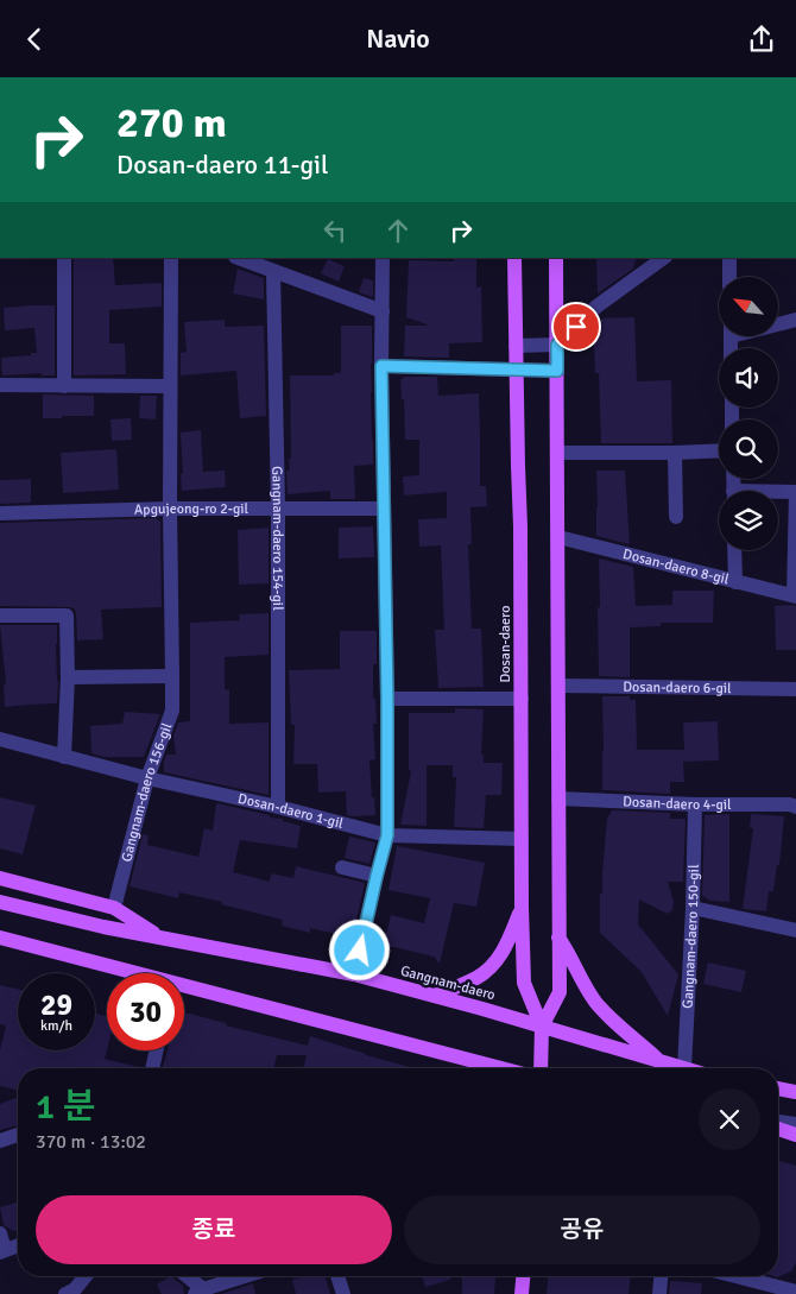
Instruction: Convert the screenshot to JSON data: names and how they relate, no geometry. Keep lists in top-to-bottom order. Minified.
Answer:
{"streets":{"main road":["Dosan-daero","Gangnam-daero"],"street":["Apgujeong-ro 2-gil","Gangnam-daero 154-gil","Dosan-daero 8-gil","Dosan-daero 6-gil","Gangnam-daero 156-gil","Dosan-daero 4-gil","Dosan-daero 1-gil","Gangnam-daero 150-gil"]},"crossings":[["Apgujeong-ro 2-gil","Gangnam-daero 154-gil"],["Apgujeong-ro 2-gil","Gangnam-daero 156-gil"],["Gangnam-daero 154-gil","Dosan-daero 1-gil"],["Dosan-daero 8-gil","Dosan-daero"],["Dosan-daero","Dosan-daero 6-gil"],["Dosan-daero","Dosan-daero 4-gil"],["Dosan-daero","Dosan-daero 1-gil"],["Dosan-daero","Gangnam-daero"],["Gangnam-daero 156-gil","Dosan-daero 1-gil"],["Dosan-daero 4-gil","Gangnam-daero 150-gil"],["Gangnam-daero 150-gil","Gangnam-daero"]],"north":"top left","page":{"header":"Navio","turn":["270 m","Dosan-daero 11-gil"],"speed":"29 km/h","limit":"30","heading":["1 분","370 m · 13:02"],"buttons":["종료","공유"]}}
